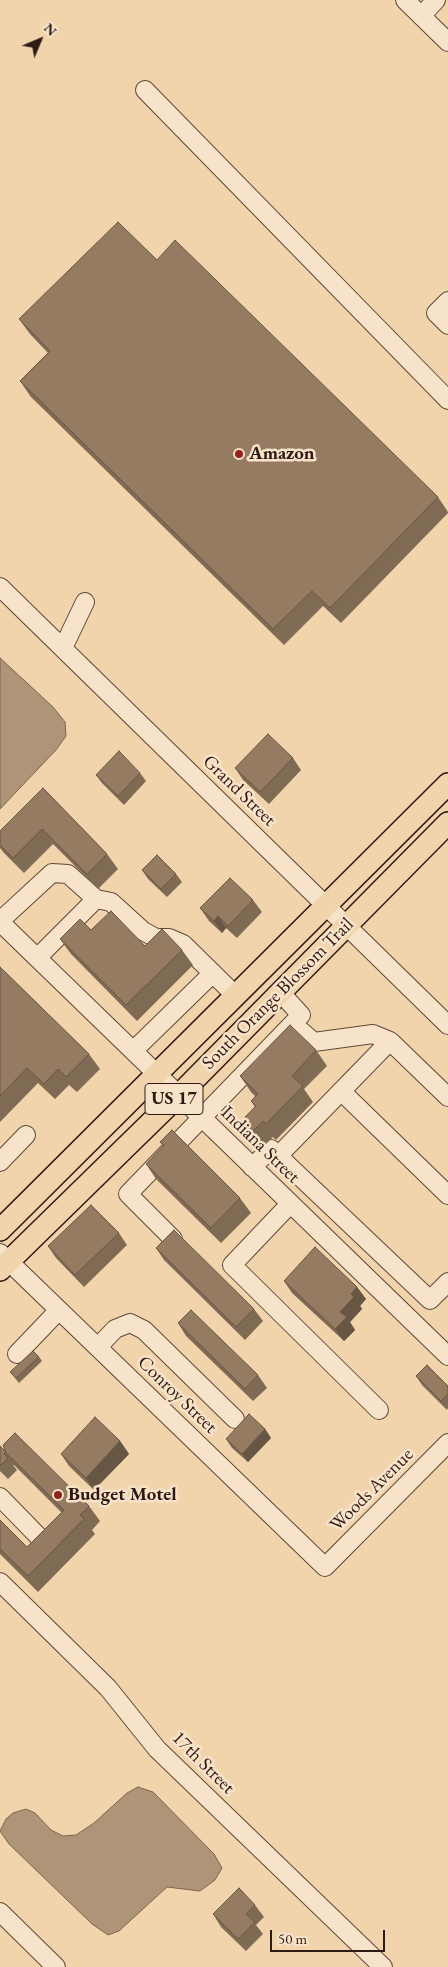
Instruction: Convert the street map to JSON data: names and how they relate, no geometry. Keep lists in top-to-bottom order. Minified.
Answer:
{"streets":{"main road":["South Orange Blossom Trail","US 17"],"street":["Grand Street","Indiana Street","Conroy Street","Woods Avenue","17th Street"]},"crossings":[["Grand Street","South Orange Blossom Trail"],["South Orange Blossom Trail","Indiana Street"],["South Orange Blossom Trail","Conroy Street"],["Conroy Street","Woods Avenue"]],"places":["Amazon","Budget Motel"],"scale_bar":"50 m","north":"top right"}
